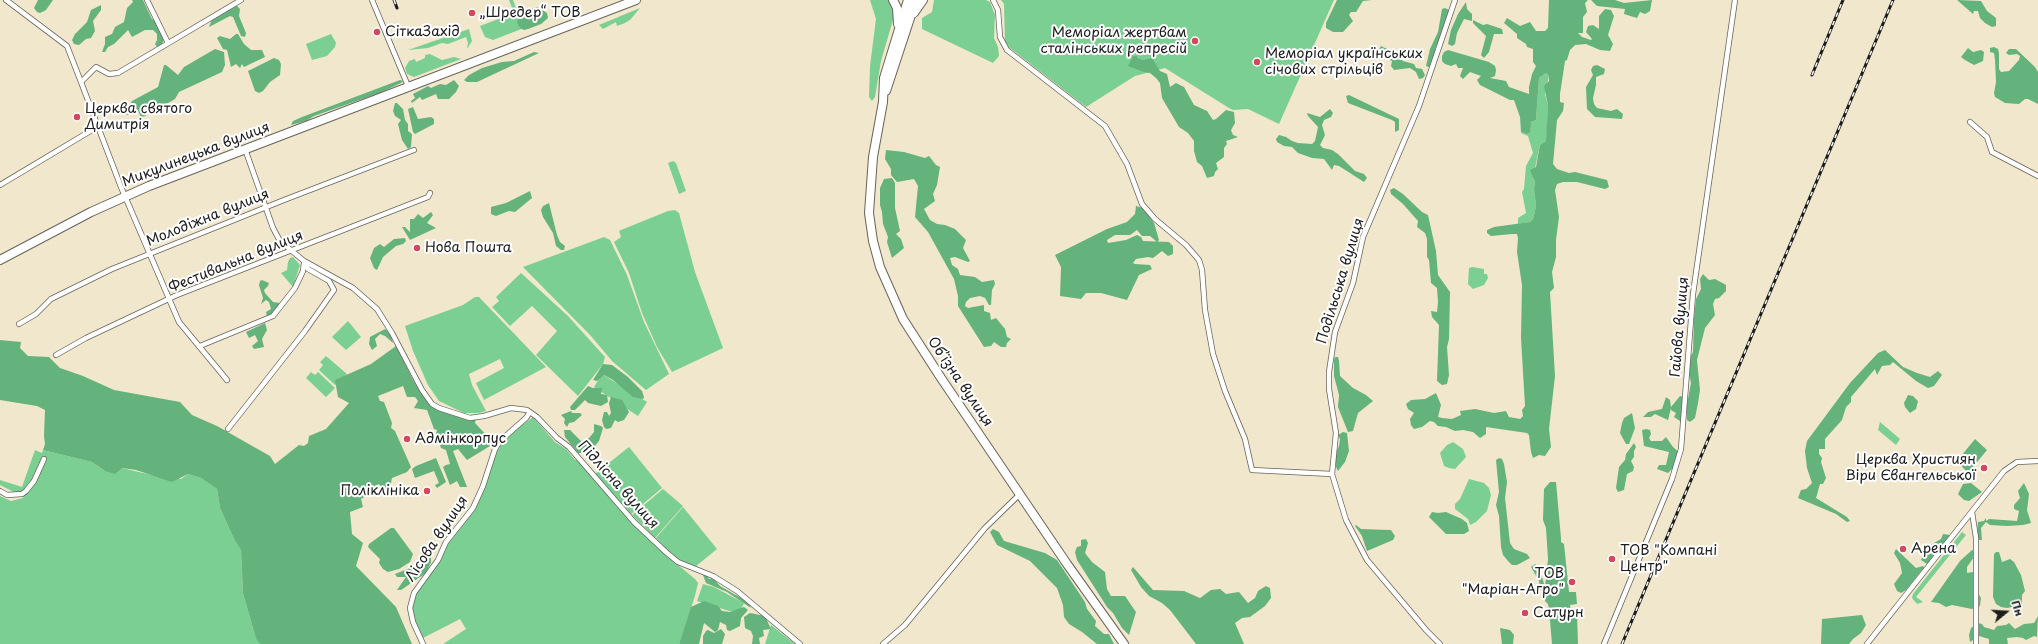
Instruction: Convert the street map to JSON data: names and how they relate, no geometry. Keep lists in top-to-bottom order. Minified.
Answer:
{"streets":{"highway":["Микулинецька вулиця","Обʼїзна вулиця"],"street":["Молодіжна вулиця","Фестивальна вулиця","Подільська вулиця","Гайова вулиця","Підлісна вулиця","Лісова вулиця"]},"crossings":[["Підлісна вулиця","Лісова вулиця"]],"places":["„Шредер“ ТОВ","СіткаЗахід","Меморіал жертвам сталінських репресій","Меморіал українських січових стрільців","Церква святого Димитрія","Нова Пошта","Адмінкорпус","Церква Християн Віри Євангельської","Поліклініка","Арена","ТОВ \"Компані Центр\"","ТОВ \"Маріан-Агро\"","Сатурн"],"north":"right"}
